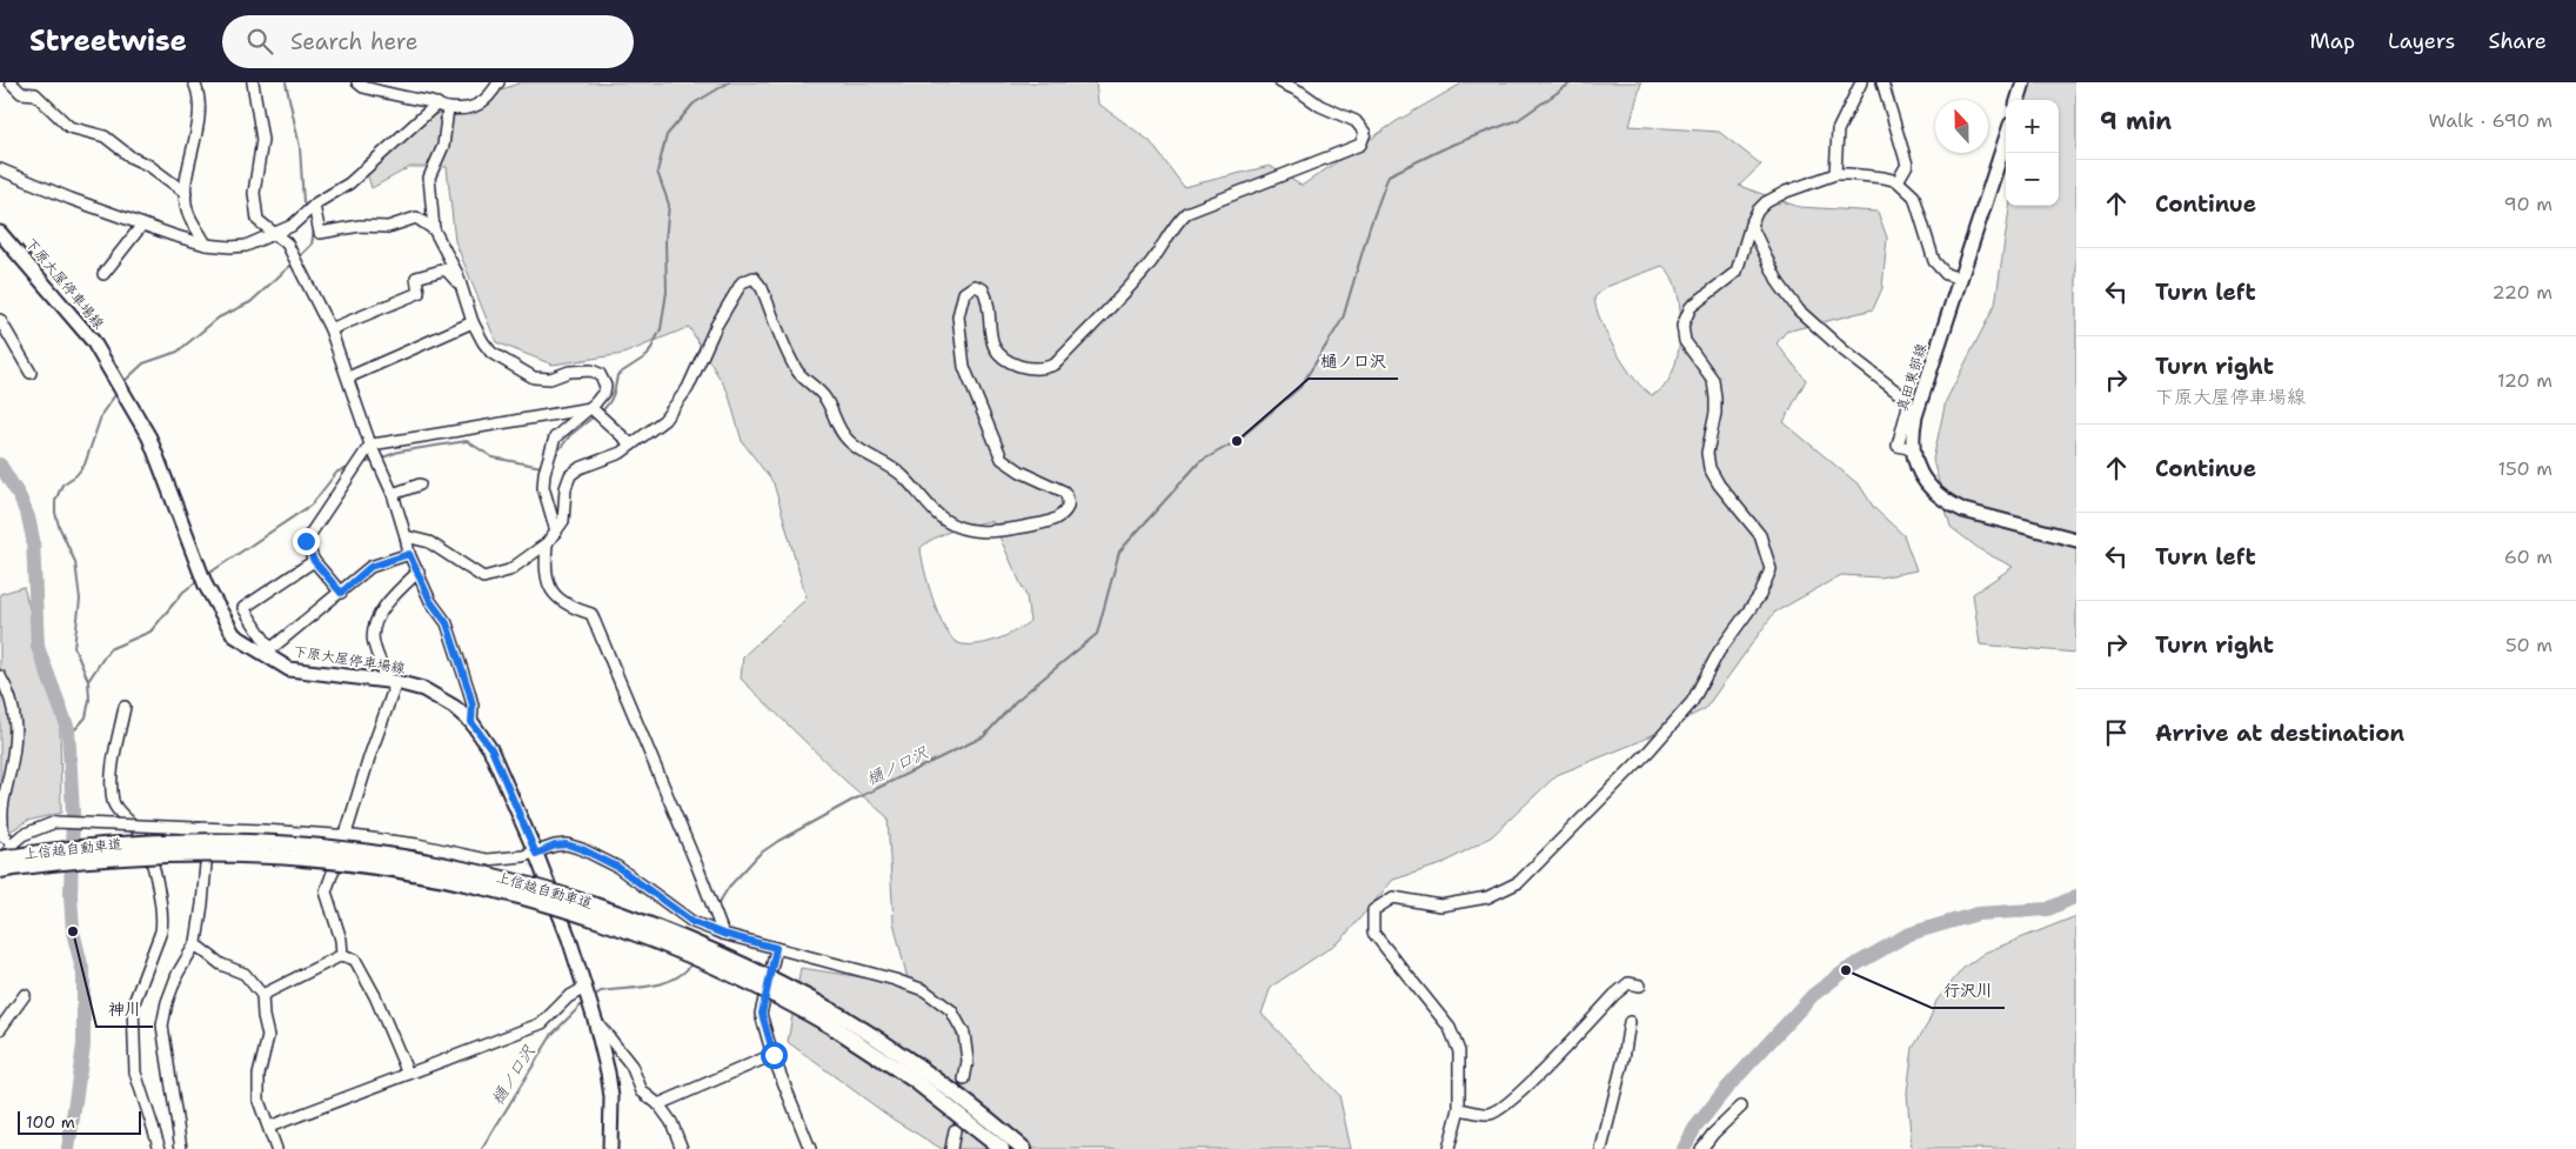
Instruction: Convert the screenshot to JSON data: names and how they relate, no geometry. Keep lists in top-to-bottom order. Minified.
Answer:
{"streets":{"highway":["上信越自動車道"],"main road":["下原大屋停車場線","真田東部線"]},"water":["樋ノ口沢"],"places":["樋ノ口沢","神川","行沢川"],"scale_bar":"100 m","north":"top","page":{"header":"Streetwise","search":"Search here","nav":["Map","Layers","Share"],"heading":["9 min","Walk · 690 m"],"map_buttons":["+","−"],"list":[["Continue","90 m"],["Turn left","220 m"],["Turn right","下原大屋停車場線","120 m"],["Continue","150 m"],["Turn left","60 m"],["Turn right","50 m"],"Arrive at destination"],"scale":"100 m"}}
